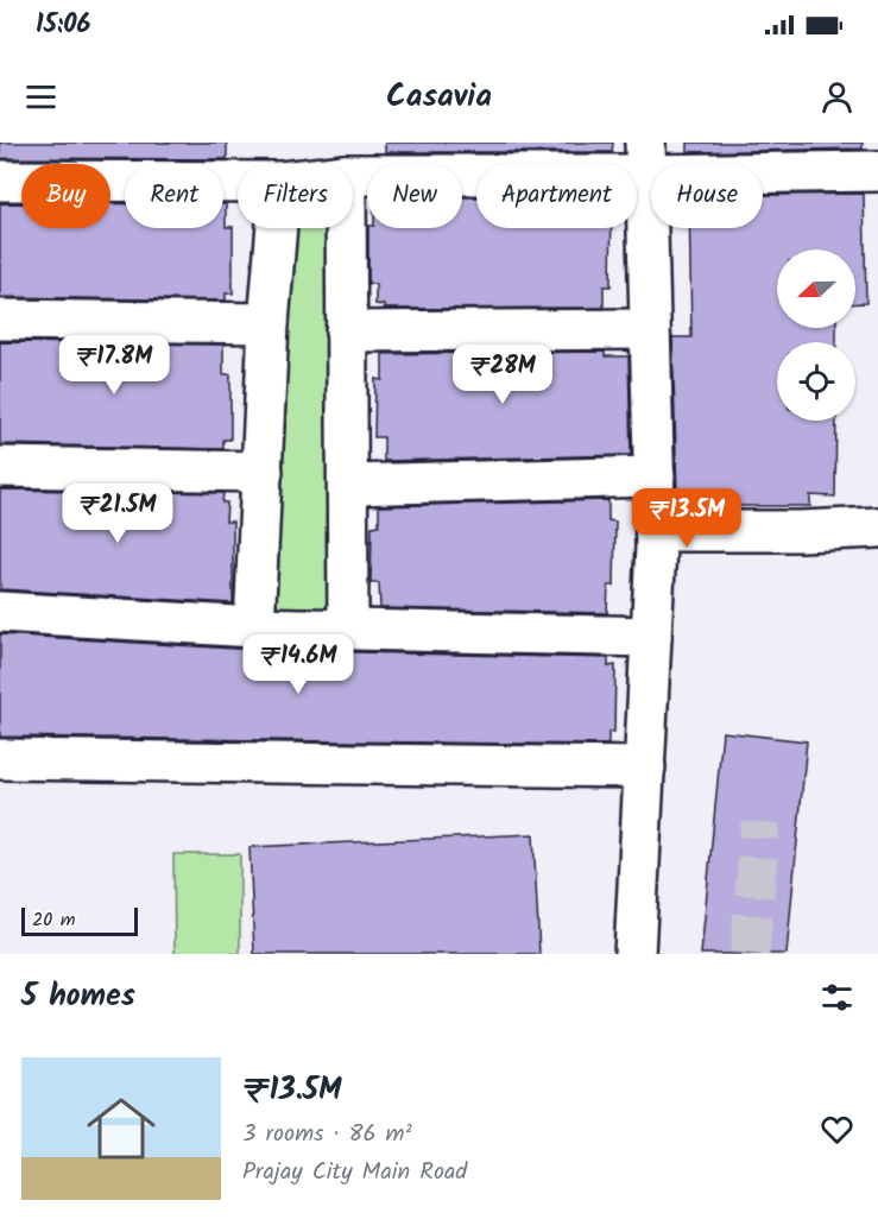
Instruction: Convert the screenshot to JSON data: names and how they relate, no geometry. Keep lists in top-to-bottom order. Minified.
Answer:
{"scale_bar":"20 m","north":"left","page":{"status":"15:06","header":"Casavia","chip":["Buy","Rent","Filters","New","Apartment","House"],"price":["₹17.8M","₹28M","₹21.5M","₹13.5M","₹14.6M"],"scale":"20 m","heading":"5 homes","list":[{"name":"₹13.5M","note":"3 rooms · 86 m² · Prajay City Main Road"}]}}
